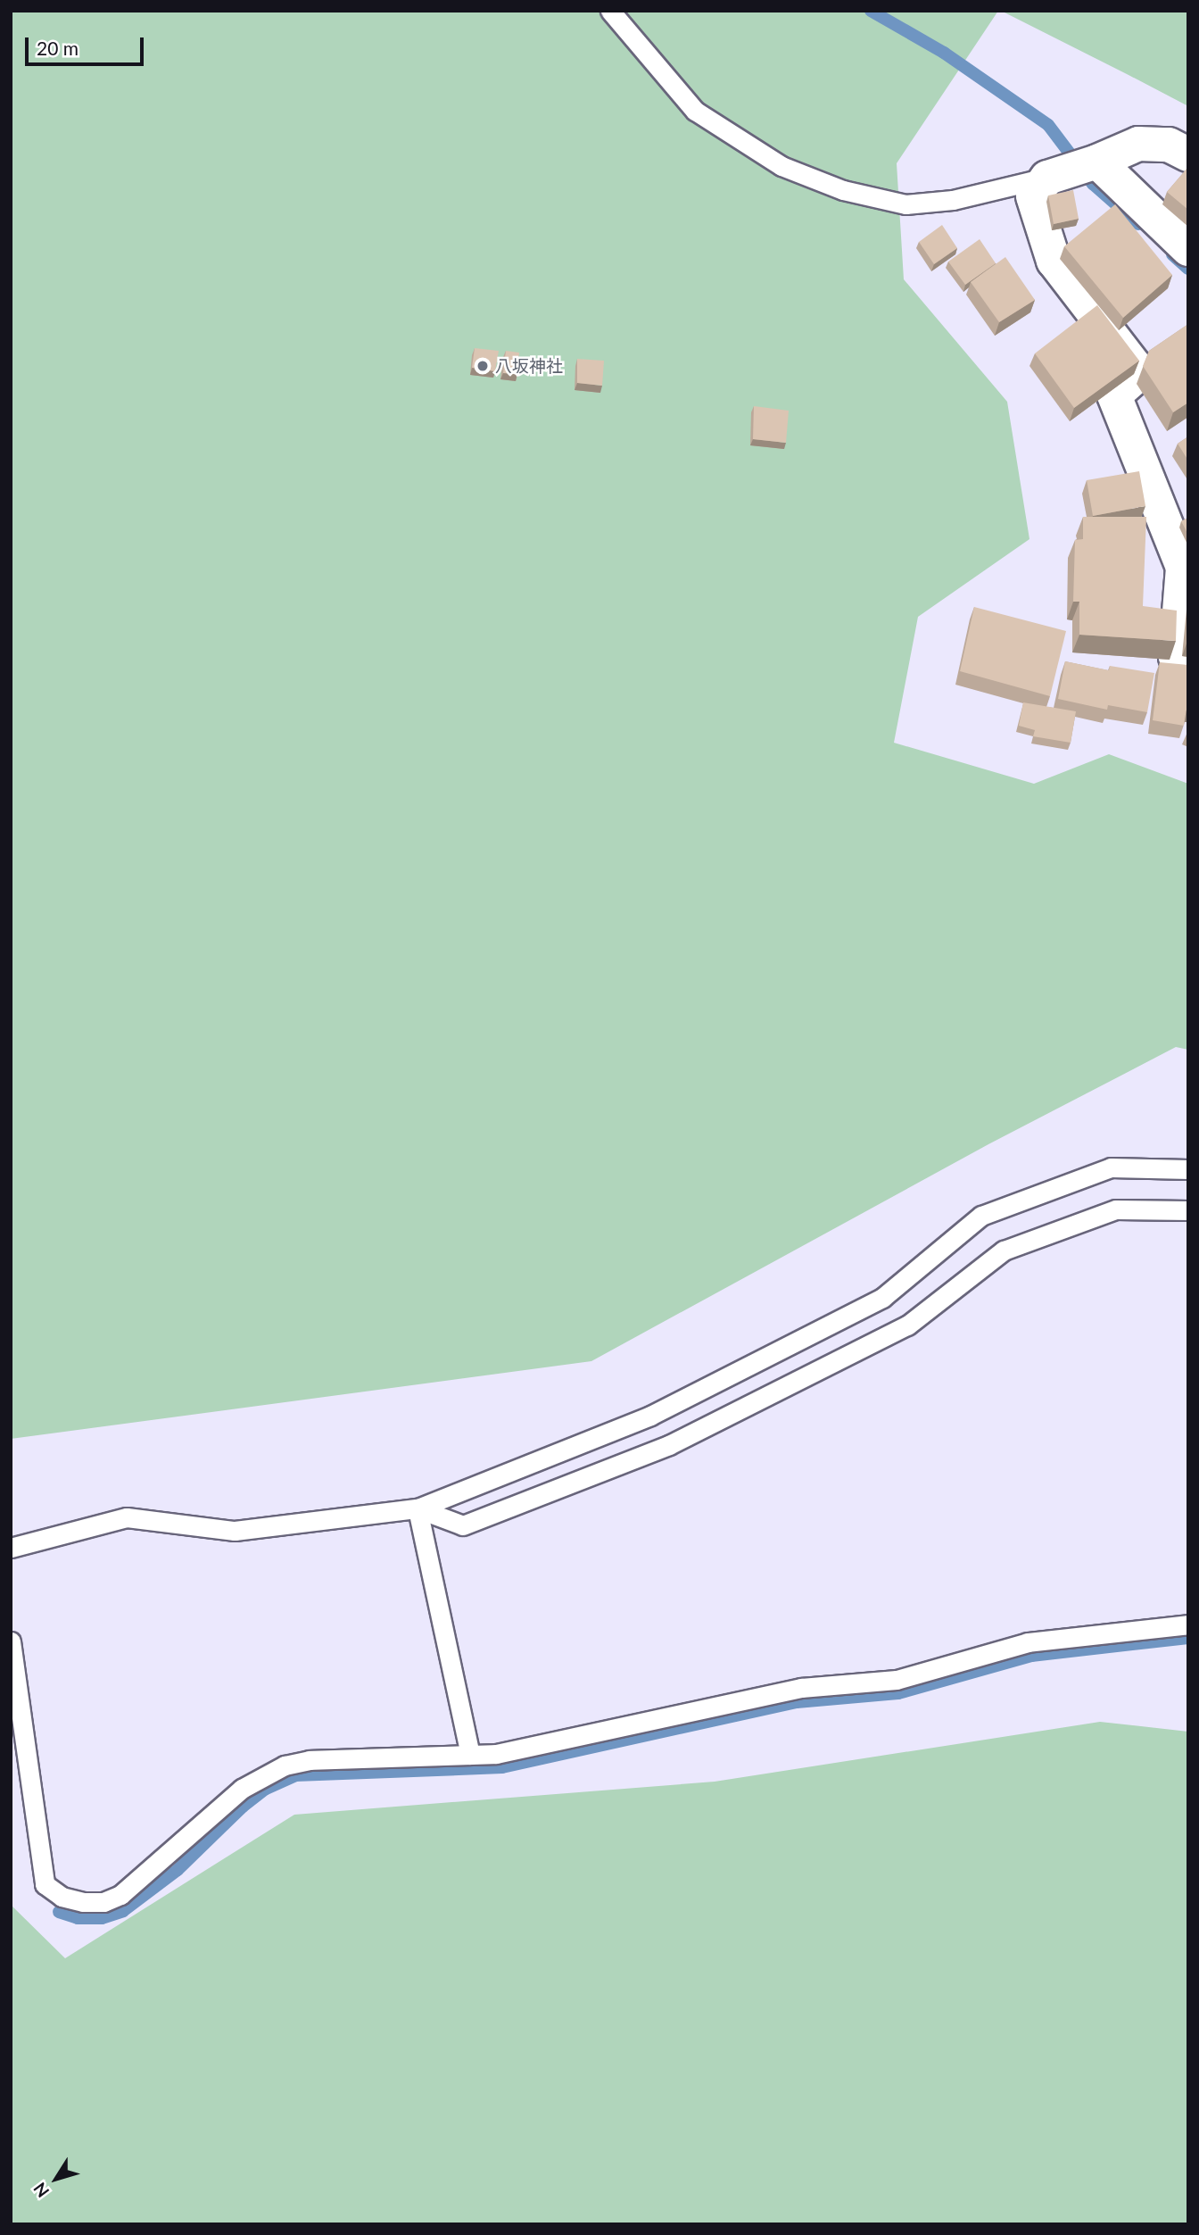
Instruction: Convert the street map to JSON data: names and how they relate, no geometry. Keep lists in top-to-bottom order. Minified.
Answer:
{"places":["八坂神社"],"scale_bar":"20 m","north":"bottom left"}
